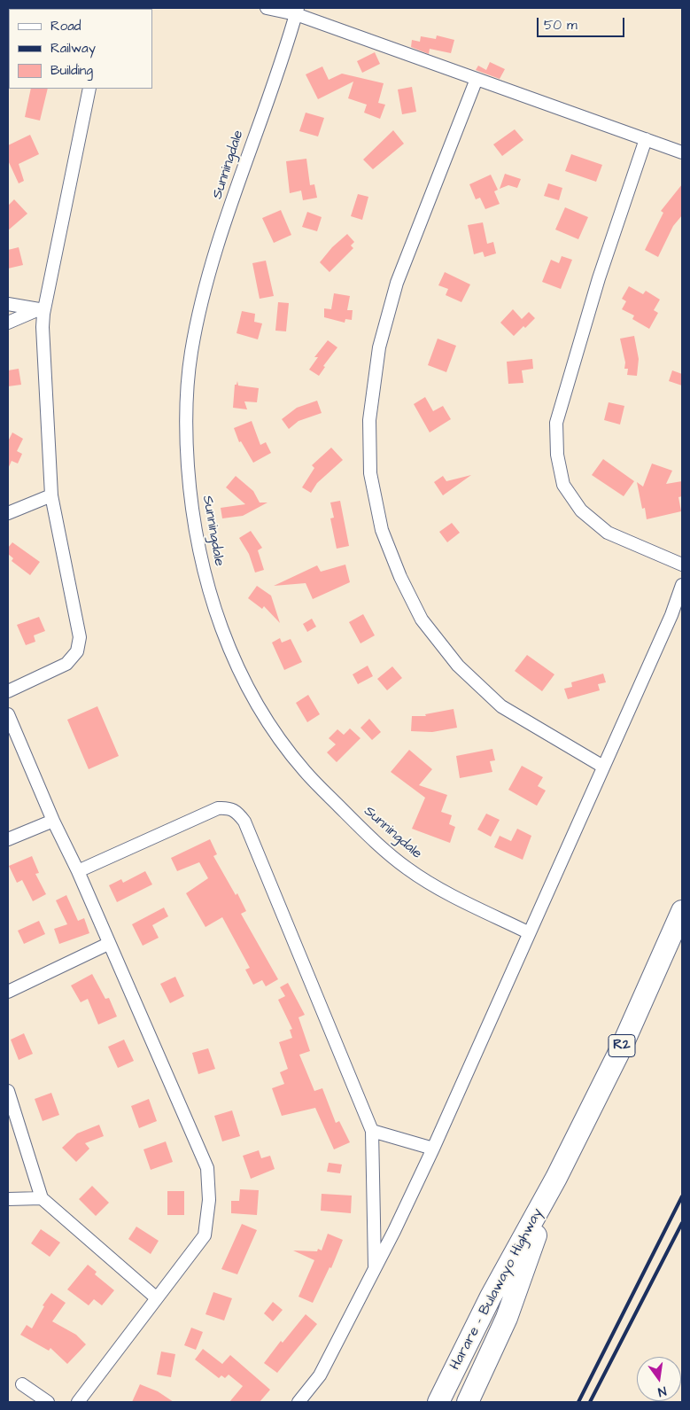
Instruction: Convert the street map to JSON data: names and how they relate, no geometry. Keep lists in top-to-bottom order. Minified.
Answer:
{"streets":{"highway":["R2","Harare - Bulawayo Highway"],"street":["Sunningdale"]},"legend":["Road","Railway","Building"],"scale_bar":"50 m","north":"bottom"}
